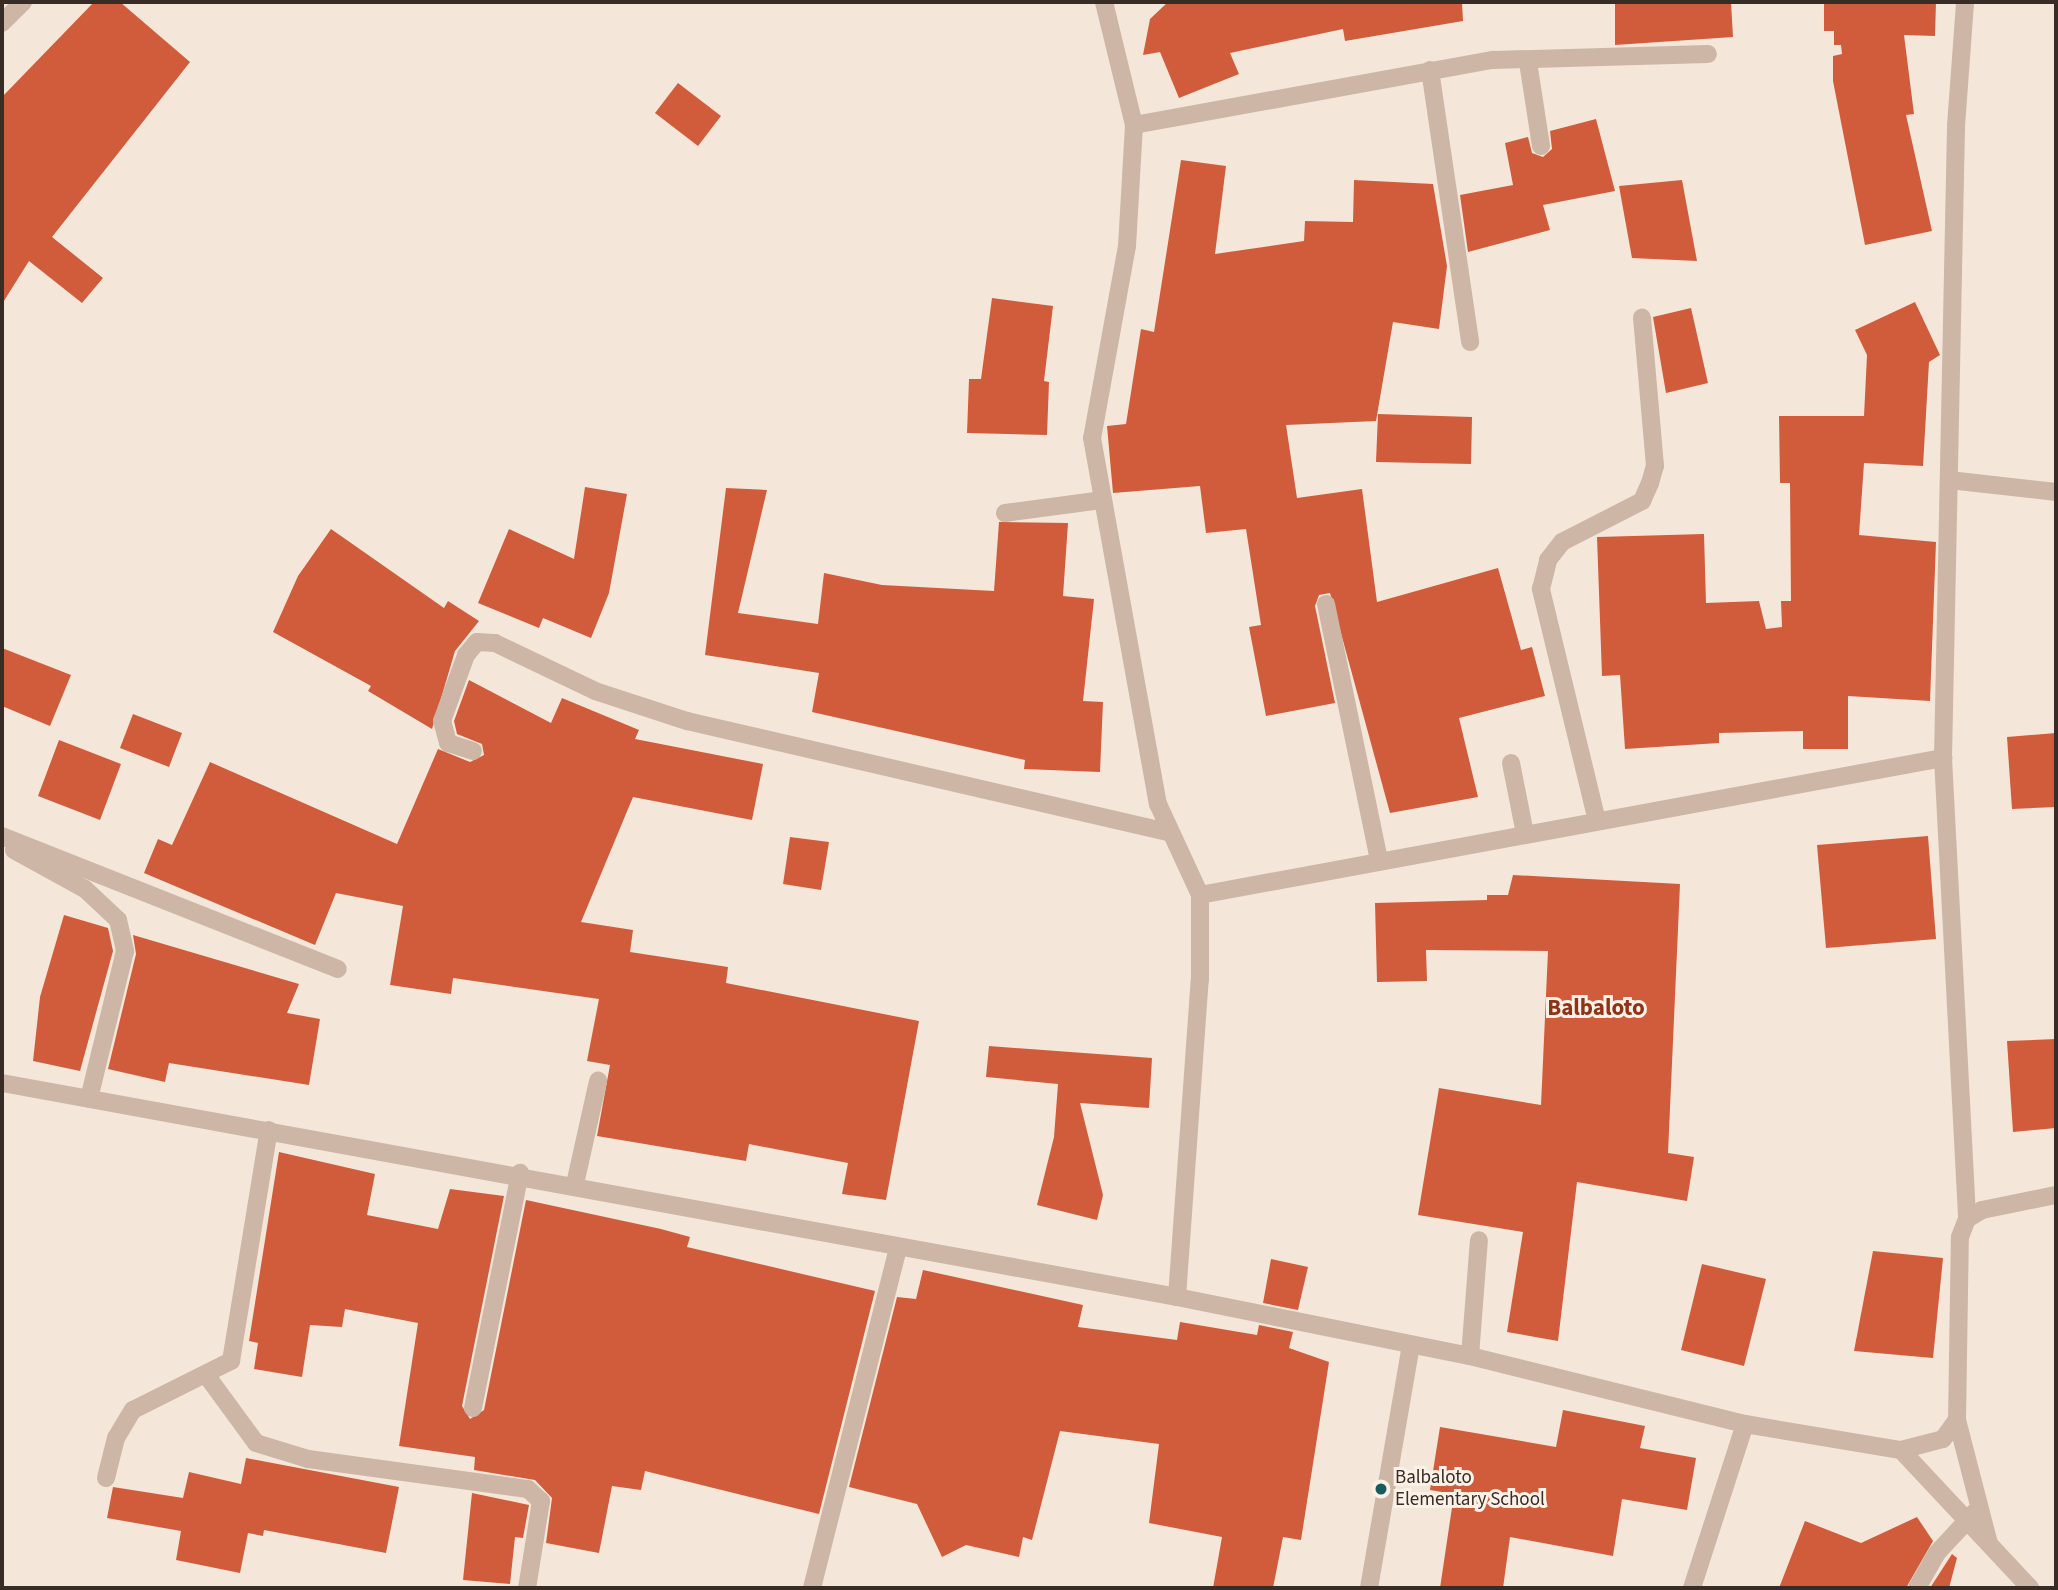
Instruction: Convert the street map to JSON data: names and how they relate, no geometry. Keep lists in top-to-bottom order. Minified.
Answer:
{"districts":["Balbaloto"],"places":["Balbaloto Elementary School"]}
